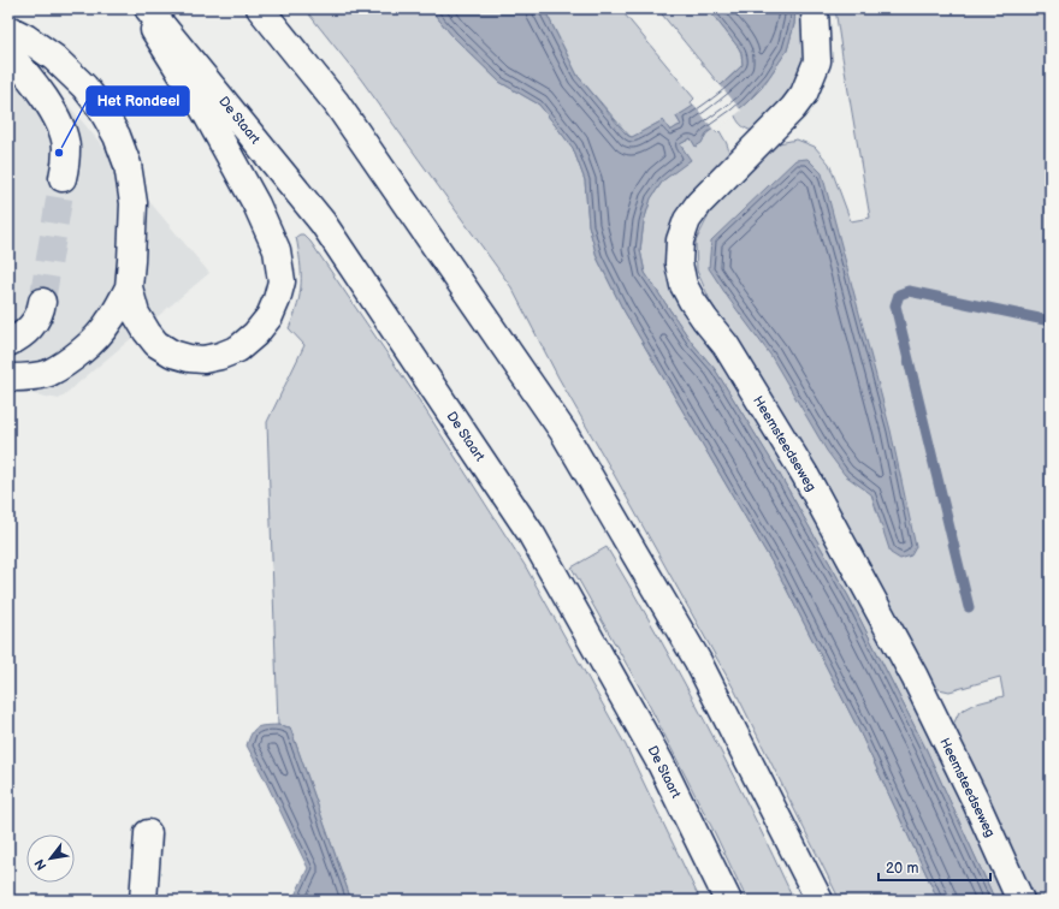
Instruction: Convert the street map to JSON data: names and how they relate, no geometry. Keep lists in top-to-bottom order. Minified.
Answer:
{"streets":{"main road":["De Staart","Heemsteedseweg"]},"places":["Het Rondeel"],"scale_bar":"20 m","north":"bottom left"}
